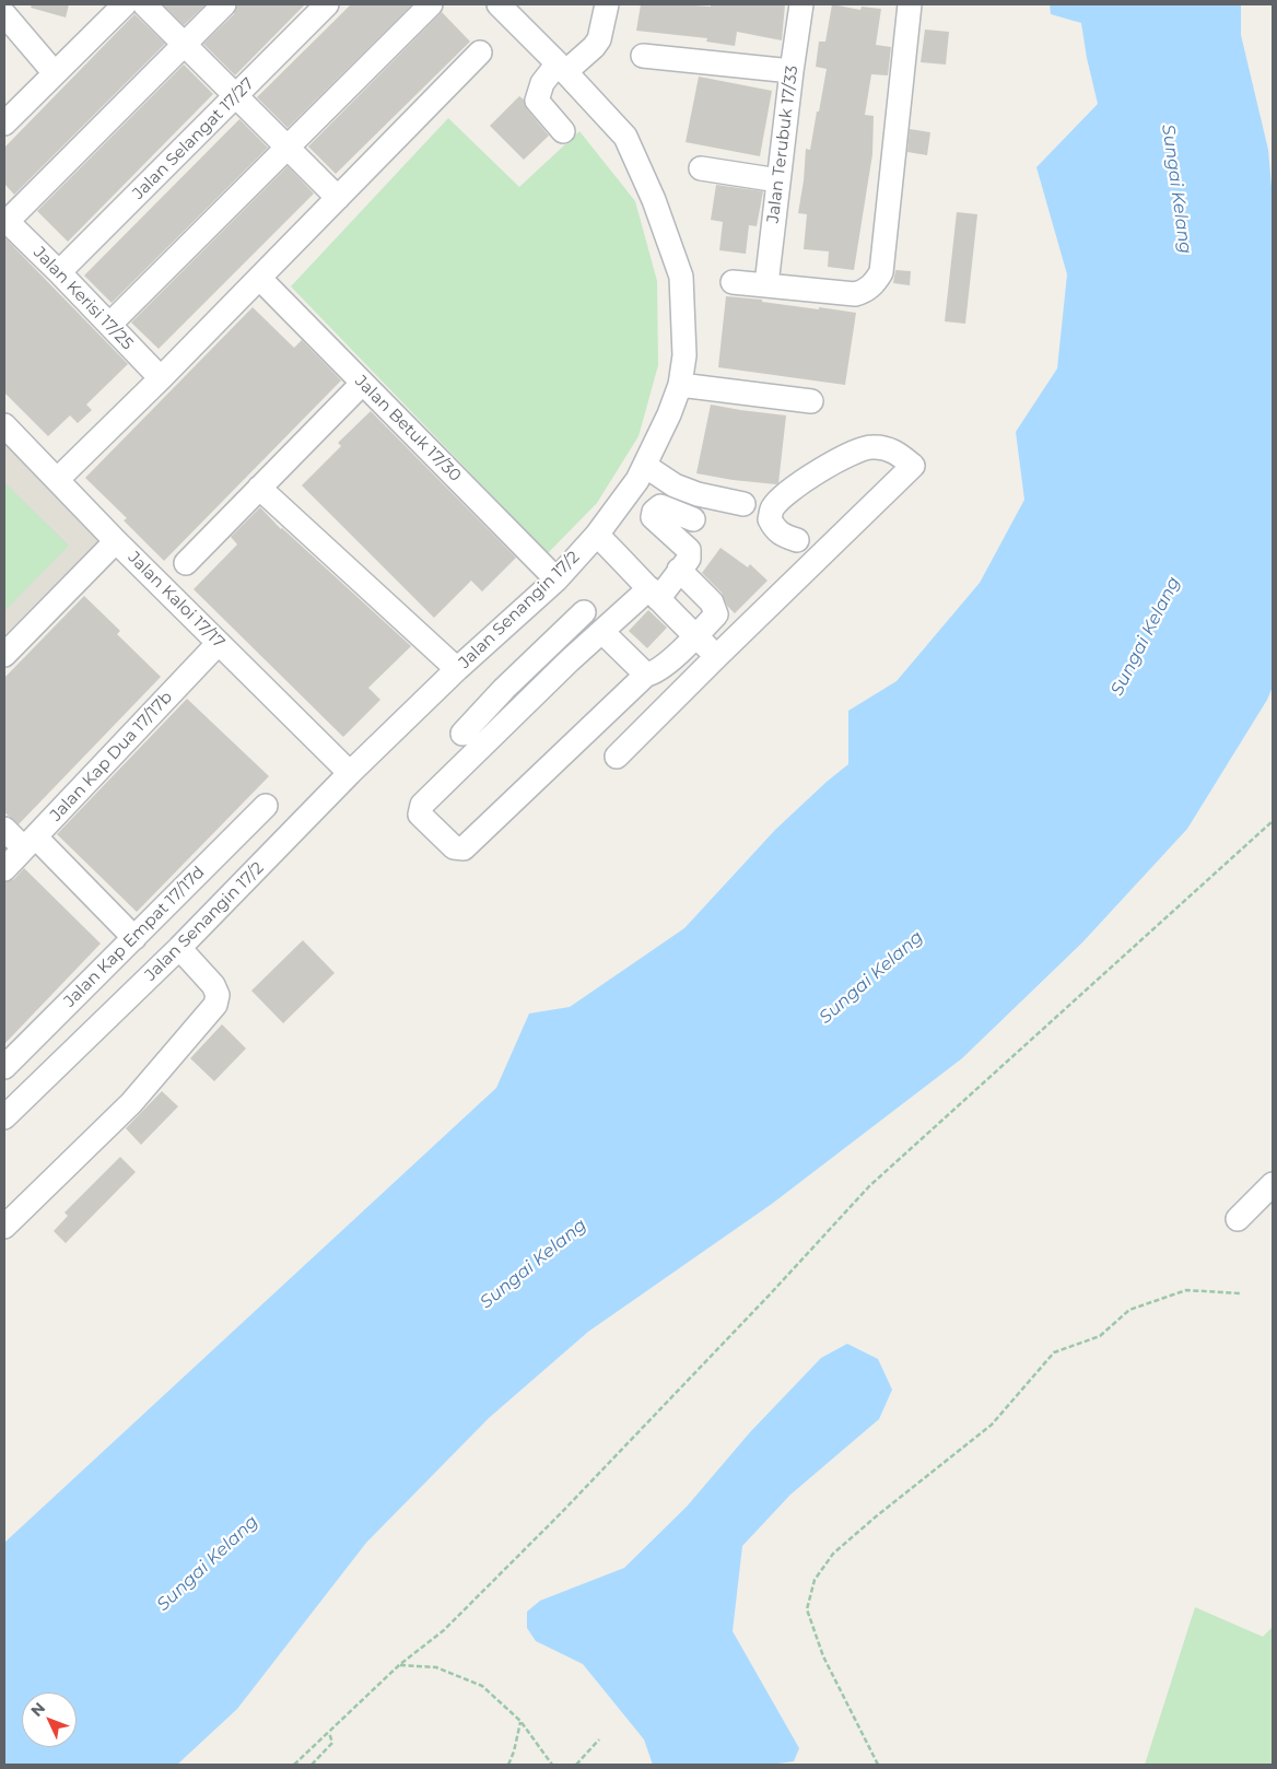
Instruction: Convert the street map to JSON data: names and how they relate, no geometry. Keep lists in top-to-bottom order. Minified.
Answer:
{"streets":{"street":["Jalan Selangat 17/27","Jalan Terubuk 17/33","Jalan Kerisi 17/25","Jalan Betuk 17/30","Jalan Kaloi 17/17","Jalan Senangin 17/2","Jalan Kap Dua 17/17b","Jalan Kap Empat 17/17d"]},"crossings":[["Jalan Selangat 17/27","Jalan Kerisi 17/25"],["Jalan Betuk 17/30","Jalan Senangin 17/2"],["Jalan Kaloi 17/17","Jalan Senangin 17/2"],["Jalan Kaloi 17/17","Jalan Kap Dua 17/17b"]],"water":["Sungai Kelang"],"north":"top left"}
